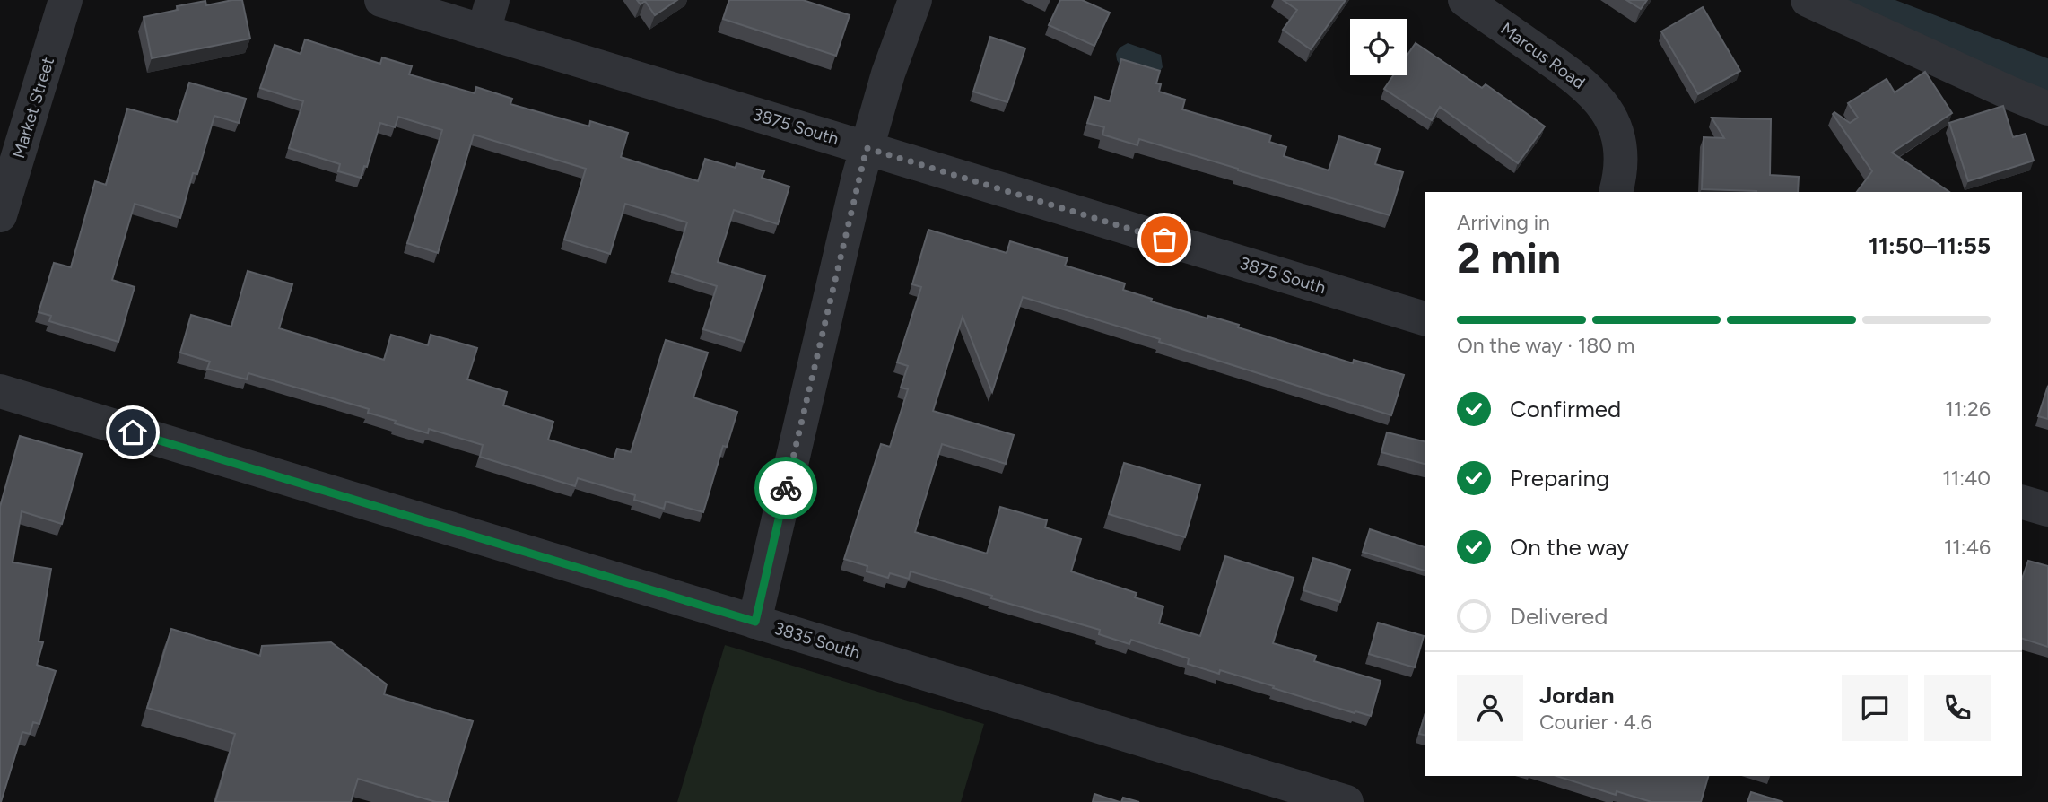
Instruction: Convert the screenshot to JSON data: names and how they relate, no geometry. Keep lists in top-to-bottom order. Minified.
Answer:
{"streets":{"street":["Marcus Road","Market Street","3875 South","3835 South"]},"page":{"heading":["2 min","Arriving in","11:50–11:55"],"panel":["Jordan","Courier · 4.6"],"bar":"On the way · 180 m","list":[["Confirmed","11:26"],["Preparing","11:40"],["On the way","11:46"],"Delivered"]}}
